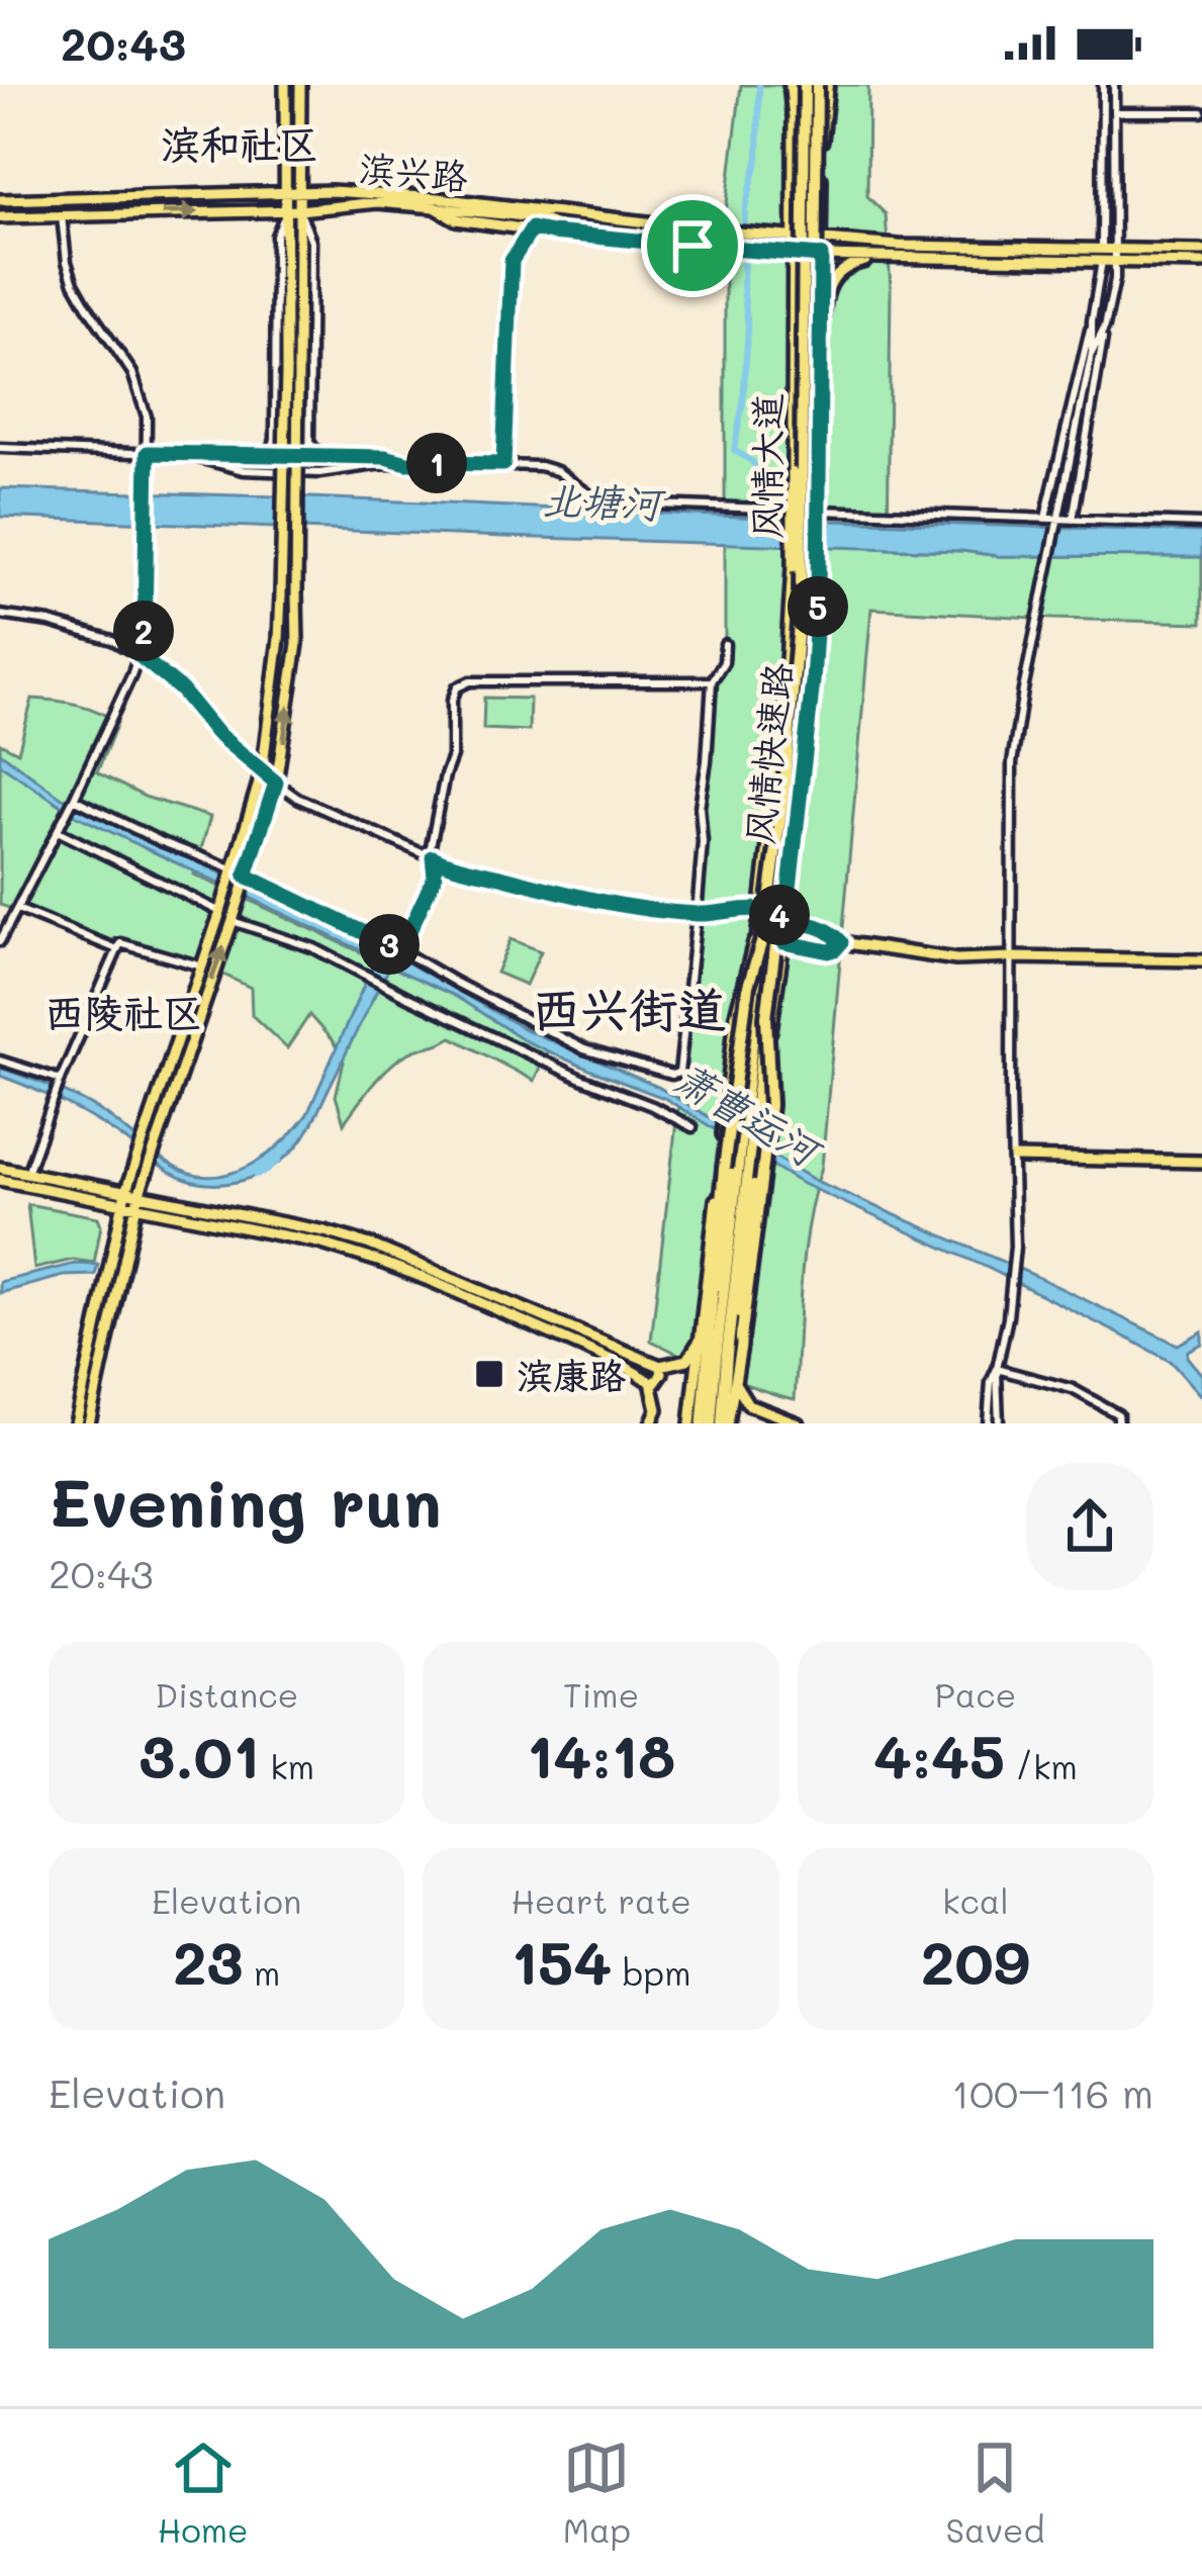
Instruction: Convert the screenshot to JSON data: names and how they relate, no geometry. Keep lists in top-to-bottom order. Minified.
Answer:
{"streets":{"highway":["风情快速路"],"main road":["滨兴路","风情大道"]},"crossings":[["滨兴路","风情大道"],["风情大道","风情快速路"]],"districts":["滨和社区","西兴街道","西陵社区"],"water":["北塘河","萧曹运河"],"places":{"transit":["滨康路"]},"page":{"status":"20:43","pins":["1","5","2","4","3"],"heading":["Evening run","20:43"],"stats":[["Distance","3.01 km"],["Time","14:18"],["Pace","4:45 /km"],["Elevation","23 m"],["Heart rate","154 bpm"],["kcal","209"]],"chart":["Elevation","100–116 m"],"tabs":["Home","Map","Saved"]}}
